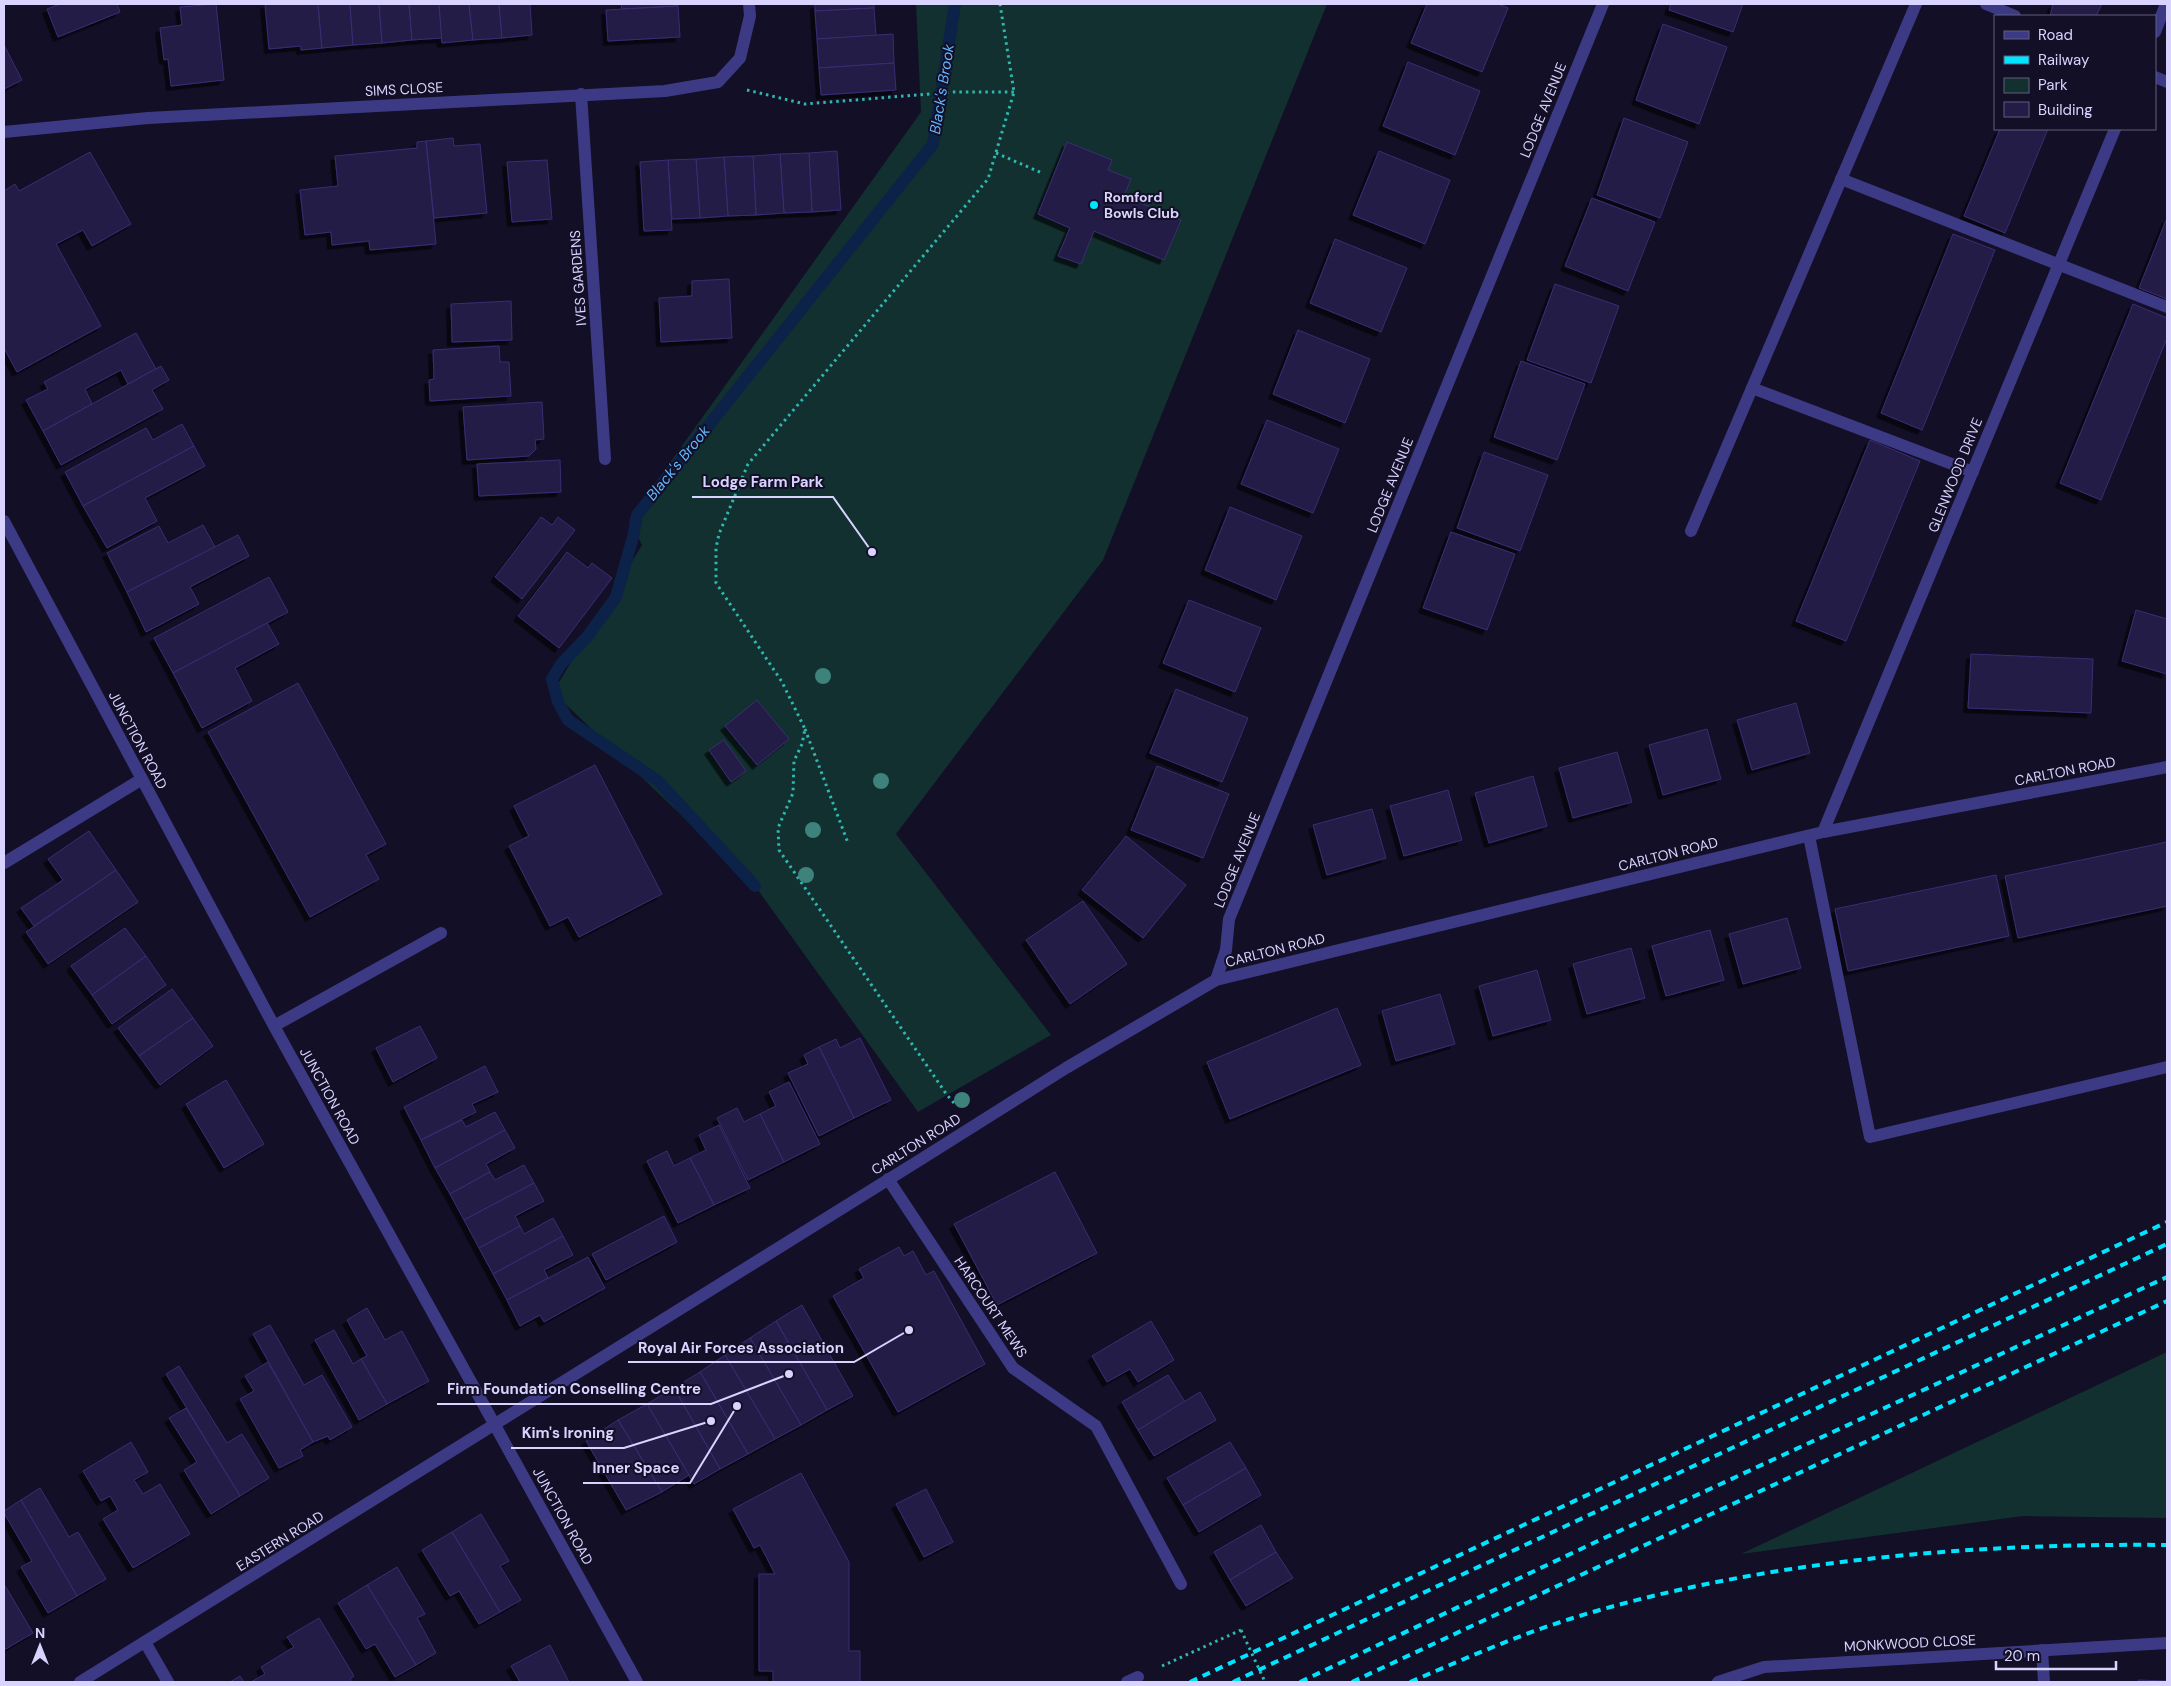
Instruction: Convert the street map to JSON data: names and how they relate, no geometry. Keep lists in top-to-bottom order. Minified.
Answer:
{"streets":{"street":["SIMS CLOSE","LODGE AVENUE","IVES GARDENS","GLENWOOD DRIVE","JUNCTION ROAD","CARLTON ROAD","HARCOURT MEWS","EASTERN ROAD","MONKWOOD CLOSE"]},"crossings":[["SIMS CLOSE","IVES GARDENS"],["LODGE AVENUE","CARLTON ROAD"],["GLENWOOD DRIVE","CARLTON ROAD"],["JUNCTION ROAD","CARLTON ROAD"],["JUNCTION ROAD","EASTERN ROAD"],["CARLTON ROAD","HARCOURT MEWS"],["CARLTON ROAD","EASTERN ROAD"]],"water":["Black's Brook"],"places":["Romford Bowls Club","Lodge Farm Park","Royal Air Forces Association","Firm Foundation Conselling Centre","Inner Space","Kim's Ironing"],"legend":["Road","Railway","Park","Building"],"scale_bar":"20 m","north":"top"}
